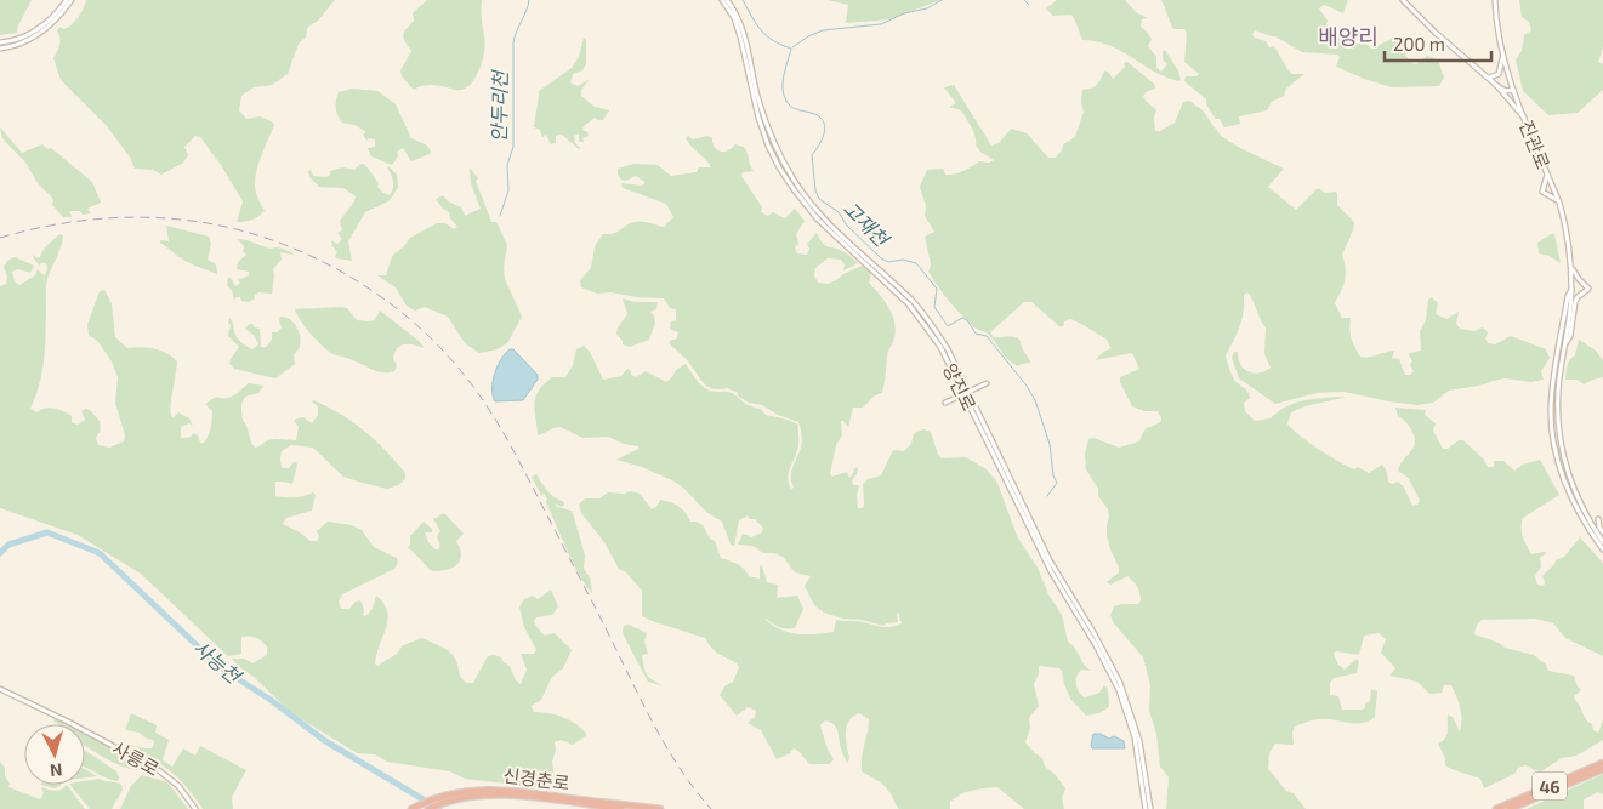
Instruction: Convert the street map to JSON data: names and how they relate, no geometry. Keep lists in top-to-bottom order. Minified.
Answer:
{"streets":{"highway":["신경춘로","46"],"main road":["진관로","양진로","사릉로"]},"districts":["배양리"],"water":["안두리천","고재천","사능천"],"scale_bar":"200 m","north":"bottom"}
